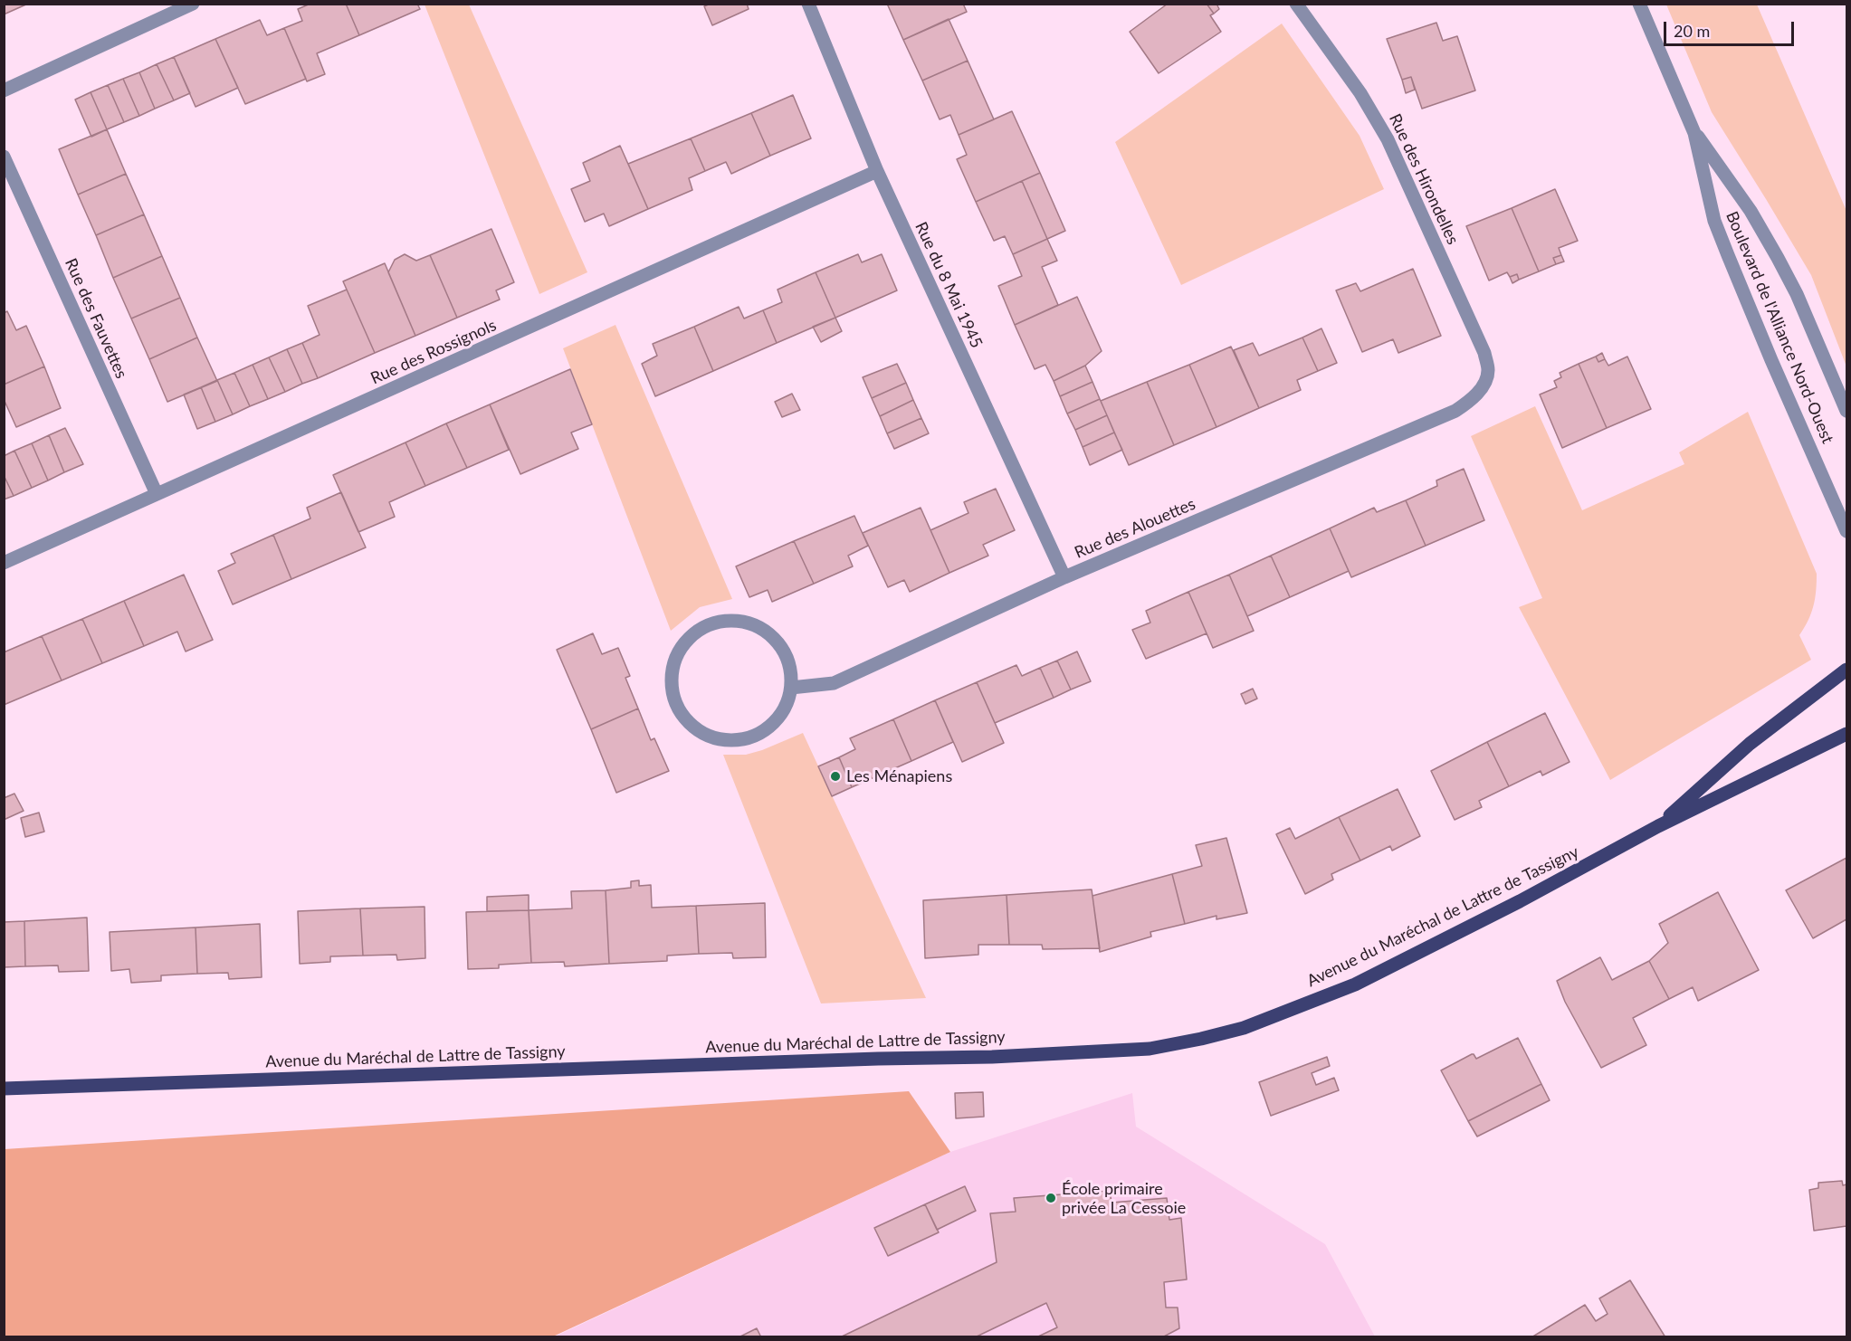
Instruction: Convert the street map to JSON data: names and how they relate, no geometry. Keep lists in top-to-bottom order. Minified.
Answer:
{"streets":{"main road":["Avenue du Maréchal de Lattre de Tassigny"],"street":["Rue des Hirondelles","Rue du 8 Mai 1945","Rue des Fauvettes","Boulevard de l'Alliance Nord-Ouest","Rue des Rossignols","Rue des Alouettes"]},"crossings":[["Rue des Hirondelles","Rue des Alouettes"],["Rue du 8 Mai 1945","Rue des Rossignols"],["Rue du 8 Mai 1945","Rue des Alouettes"],["Rue des Fauvettes","Rue des Rossignols"]],"places":["Les Ménapiens","École primaire privée La Cessoie"],"scale_bar":"20 m"}
